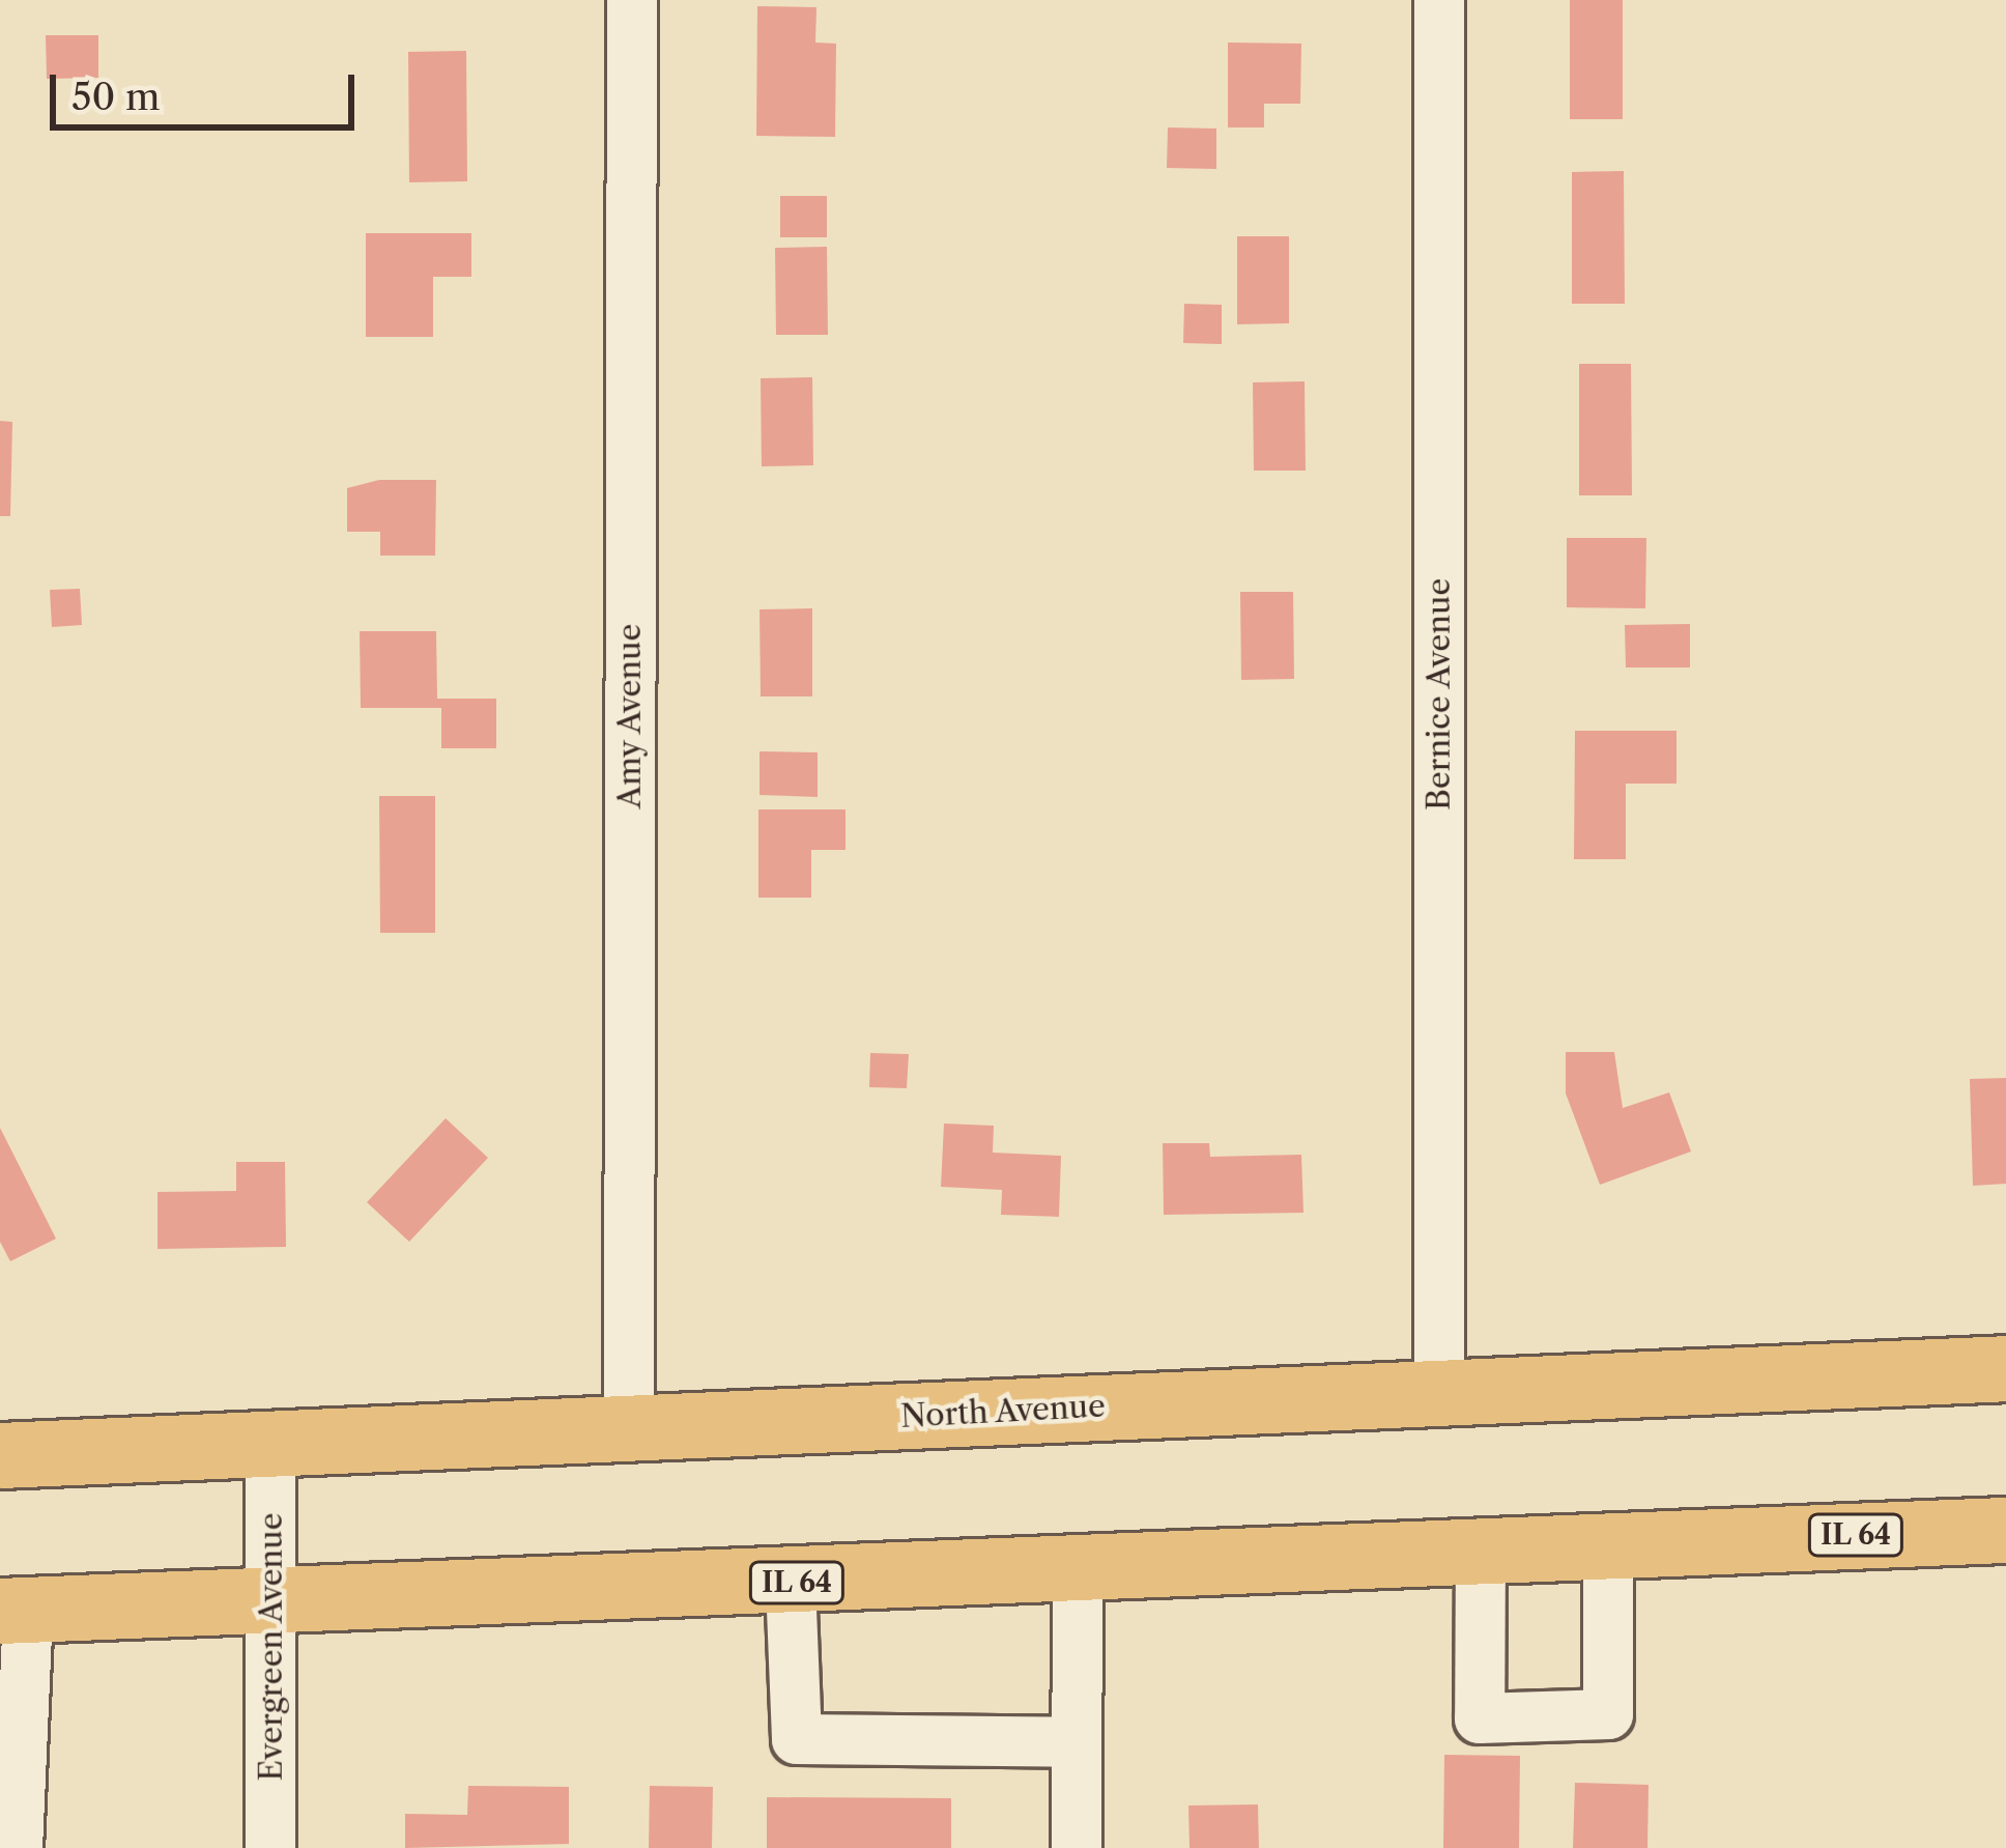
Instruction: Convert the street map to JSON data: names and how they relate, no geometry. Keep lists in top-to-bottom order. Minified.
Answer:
{"streets":{"main road":["North Avenue","IL 64"],"street":["Bernice Avenue","Amy Avenue","Evergreen Avenue"]},"crossings":[["Bernice Avenue","North Avenue"],["Amy Avenue","North Avenue"],["North Avenue","Evergreen Avenue"],["IL 64","Evergreen Avenue"]],"scale_bar":"50 m"}
